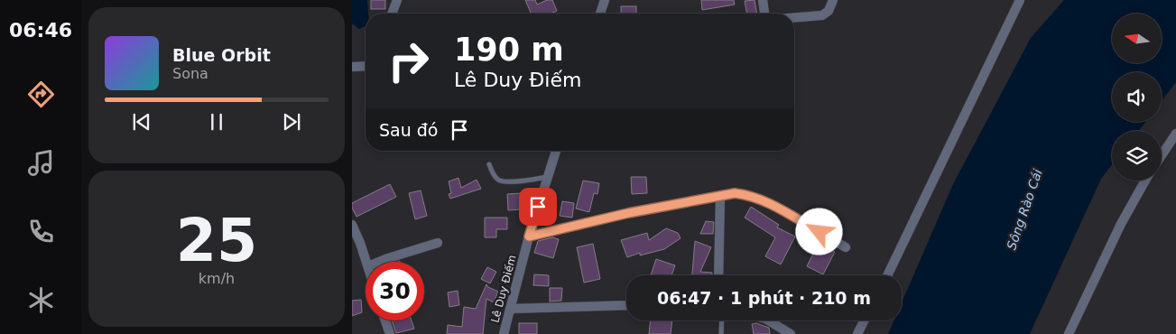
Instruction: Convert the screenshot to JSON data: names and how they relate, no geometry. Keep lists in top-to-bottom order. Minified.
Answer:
{"streets":{"street":["Lê Duy Điếm"]},"water":["Sông Rào Cái"],"north":"left","page":{"tabs":"06:46","turn":["190 m","Lê Duy Điếm"],"song":["Blue Orbit","Sona"],"then":"Sau đó","tile":["25","km/h"],"limit":"30","trip":"06:47 · 1 phút · 210 m"}}
